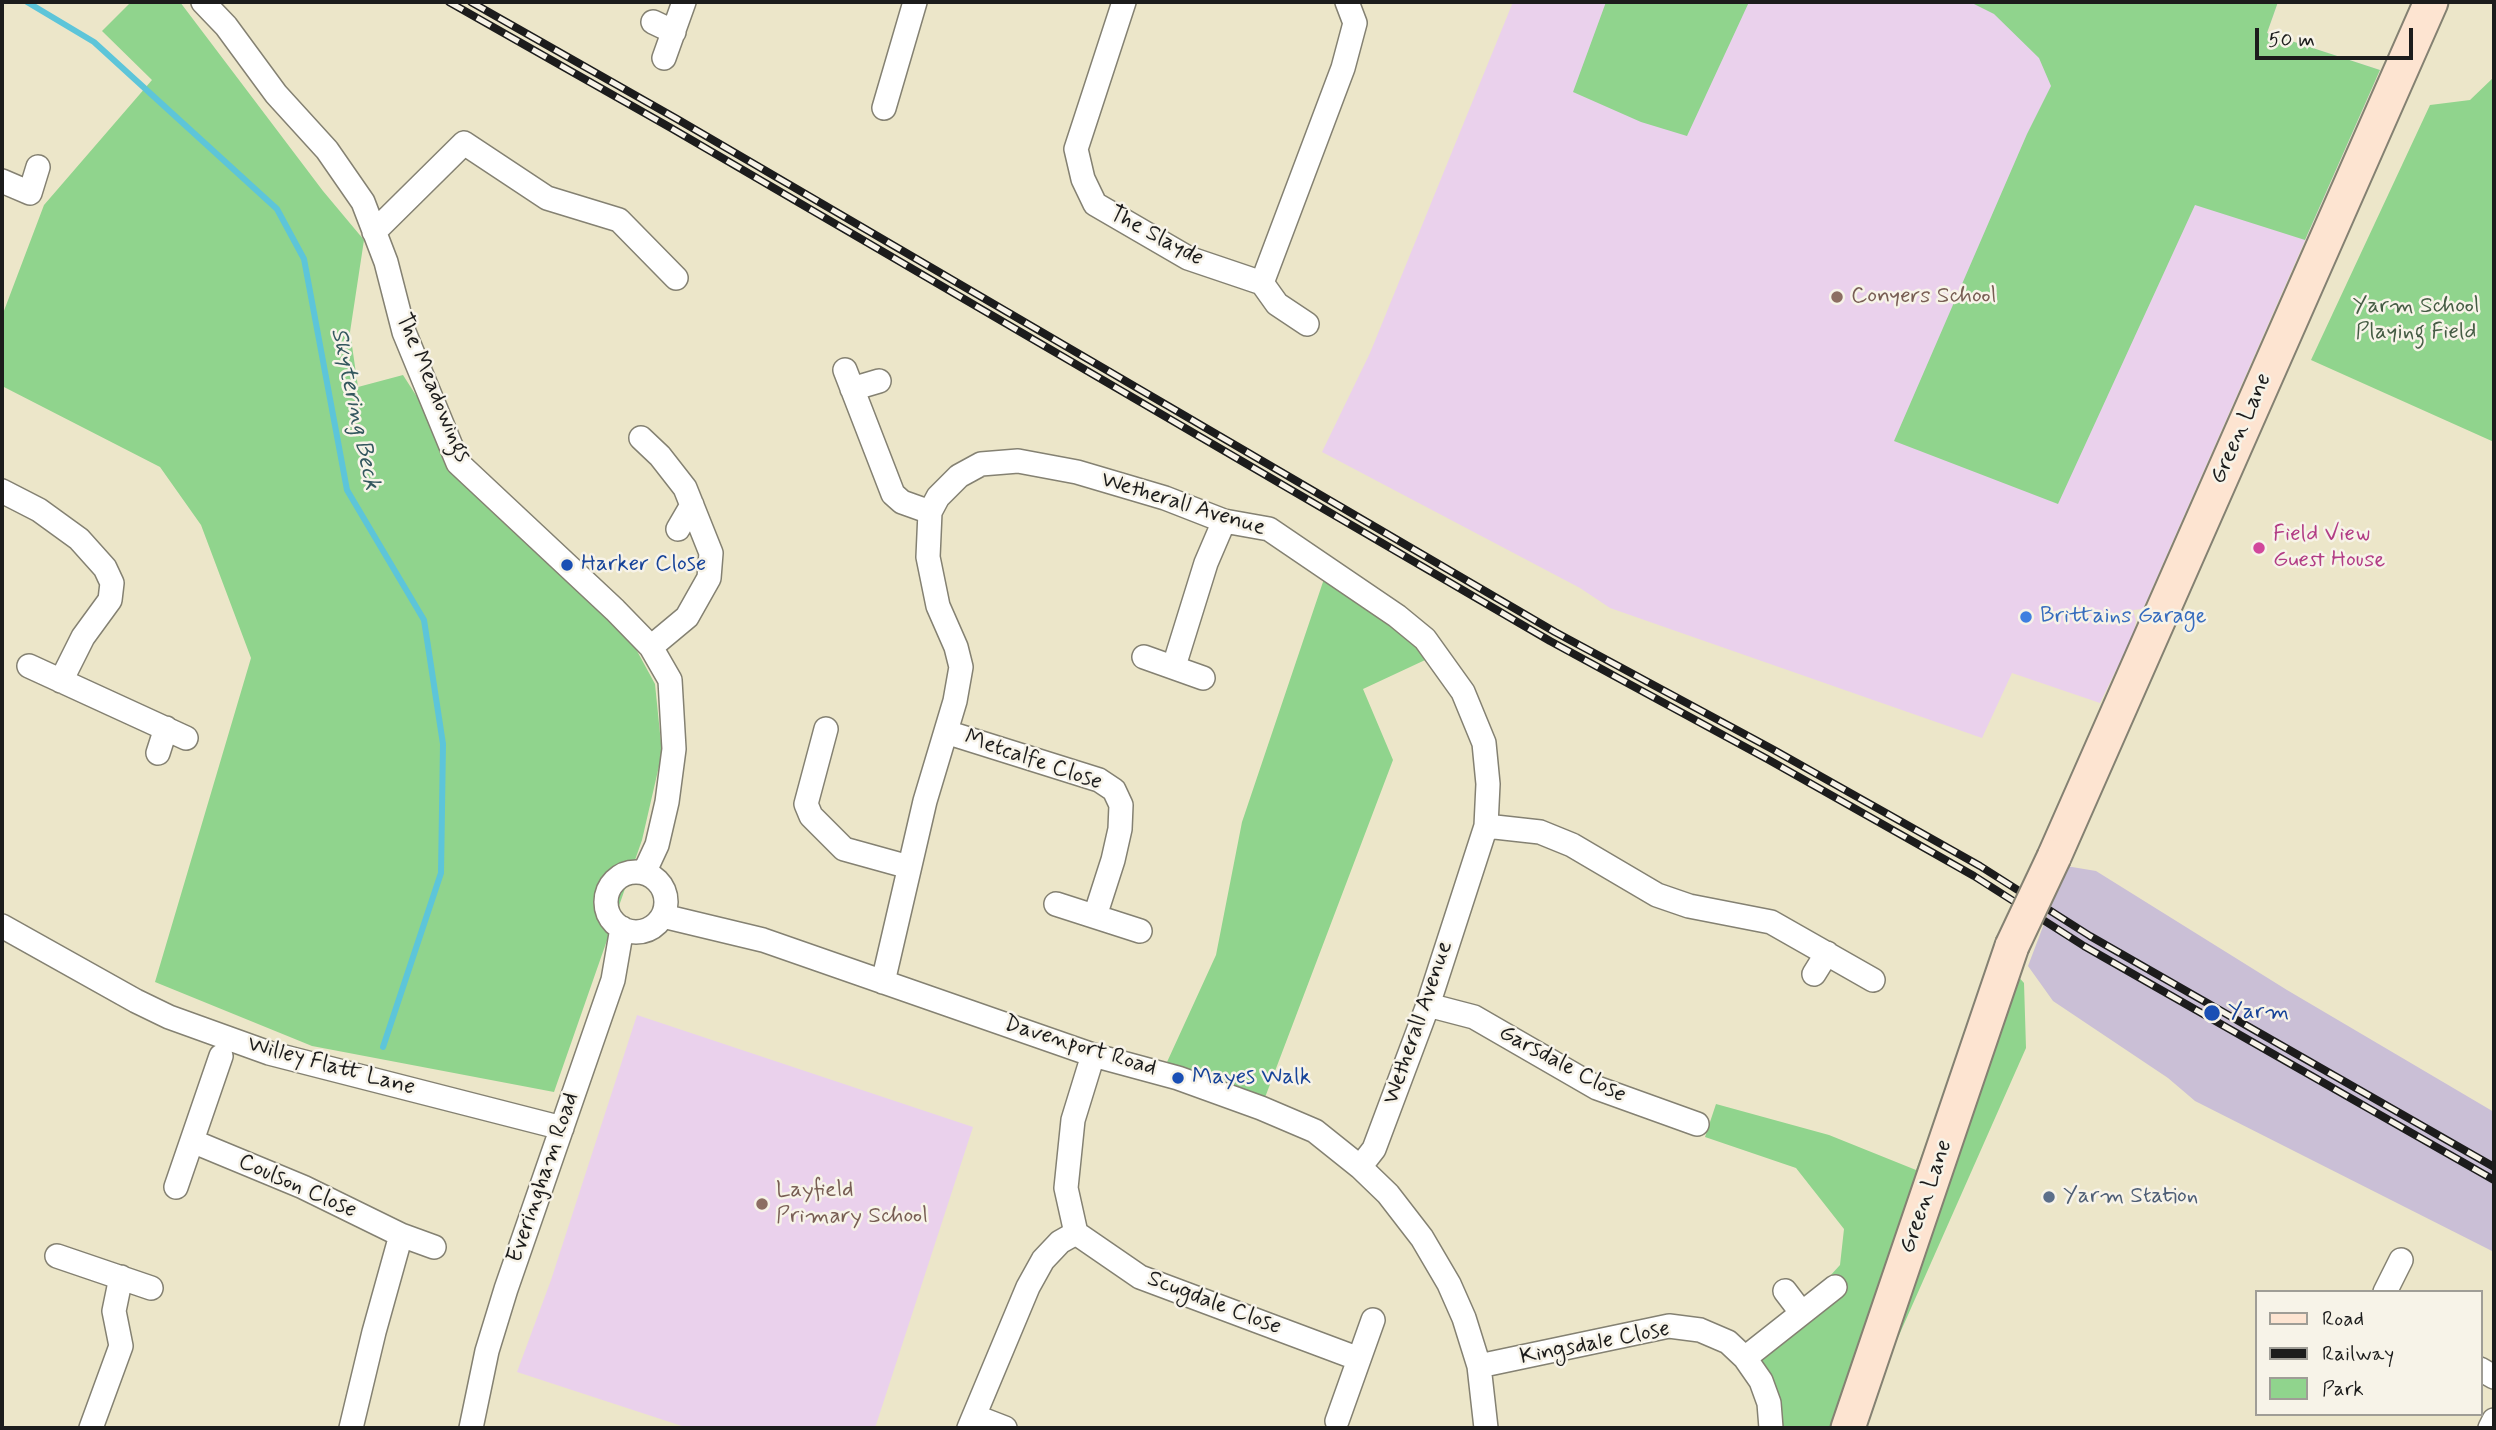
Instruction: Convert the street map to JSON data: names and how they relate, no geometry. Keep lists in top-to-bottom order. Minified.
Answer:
{"streets":{"main road":["Green Lane"],"street":["The Slayde","The Meadowings","Wetherall Avenue","Metcalfe Close","Davenport Road","Garsdale Close","Willey Flatt Lane","Everingham Road","Coulson Close","Scugdale Close","Kingsdale Close"]},"crossings":[["The Meadowings","Davenport Road"],["The Meadowings","Everingham Road"],["Wetherall Avenue","Davenport Road"],["Wetherall Avenue","Garsdale Close"],["Davenport Road","Everingham Road"],["Davenport Road","Kingsdale Close"],["Willey Flatt Lane","Everingham Road"]],"water":["Skytering Beck"],"parks":["Yarm School Playing Field"],"places":["Conyers School","Field View Guest House","Harker Close","Brittains Garage","Yarm","Mayes Walk","Yarm Station","Layfield Primary School"],"legend":["Road","Railway","Park"],"scale_bar":"50 m"}
